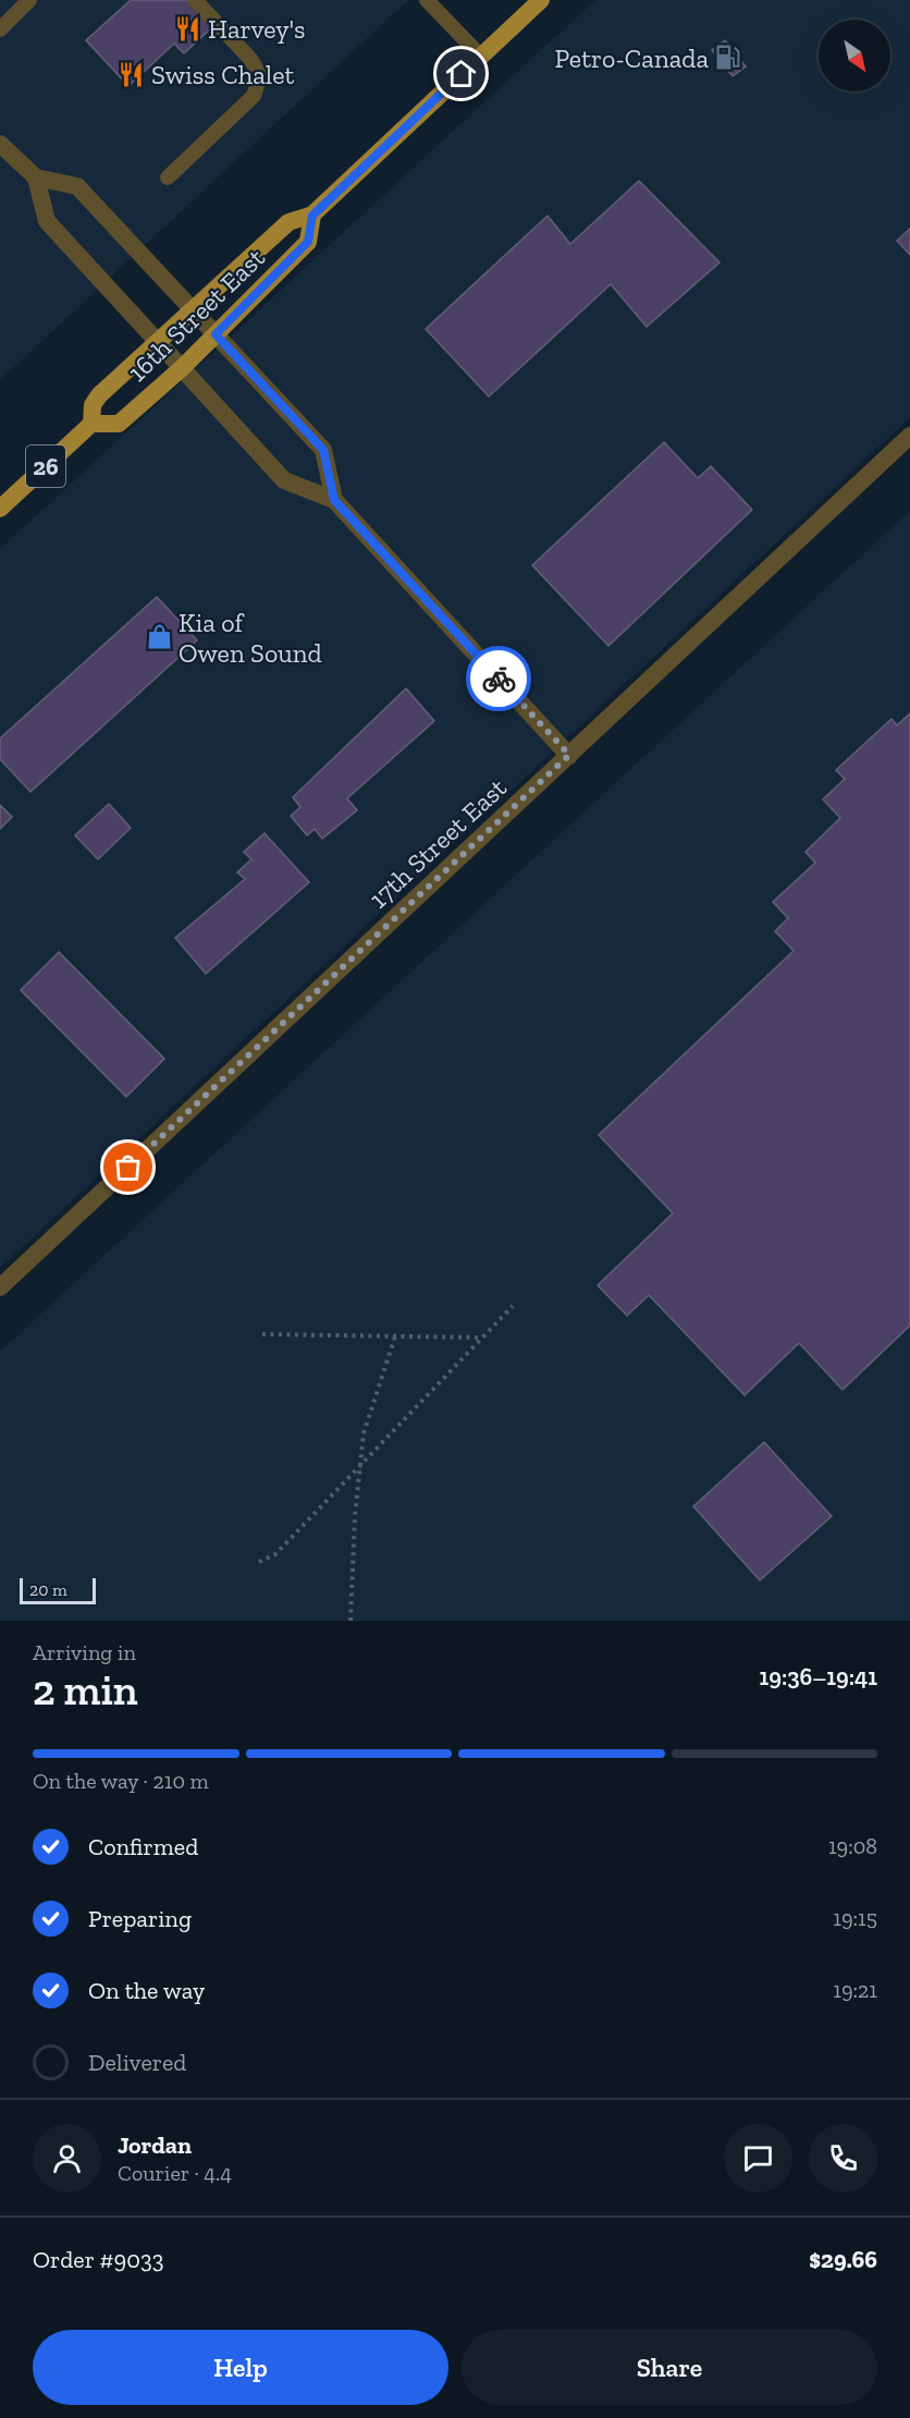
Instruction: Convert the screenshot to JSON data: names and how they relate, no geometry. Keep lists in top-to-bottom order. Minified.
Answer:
{"streets":{"main road":["16th Street East","26"],"street":["17th Street East"]},"places":{"restaurant":["Harvey's","Swiss Chalet"],"fuel station":["Petro-Canada"],"shop":["Kia of Owen Sound"]},"scale_bar":"20 m","north":"bottom right","page":{"scale":"20 m","heading":["2 min","Arriving in","19:36–19:41"],"panel":["Jordan","Courier · 4.4","Order #9033","$29.66"],"bar":"On the way · 210 m","list":[["Confirmed","19:08"],["Preparing","19:15"],["On the way","19:21"],"Delivered"],"buttons":["Help","Share"]}}
